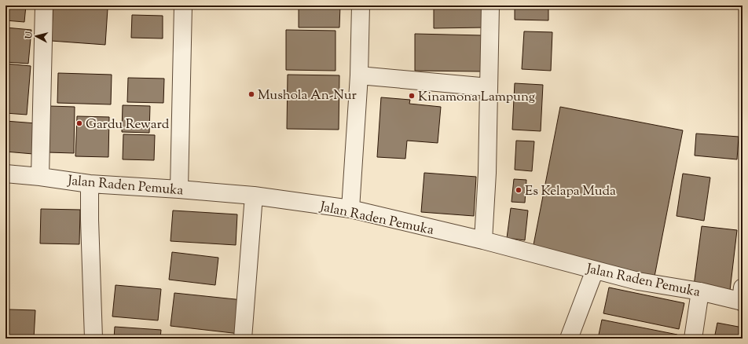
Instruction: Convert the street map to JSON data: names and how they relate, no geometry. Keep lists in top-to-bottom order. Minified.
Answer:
{"streets":{"street":["Jalan Raden Pemuka"]},"places":["Mushola An-Nur","Kinamona Lampung","Gardu Reward","Es Kelapa Muda"],"north":"left"}
